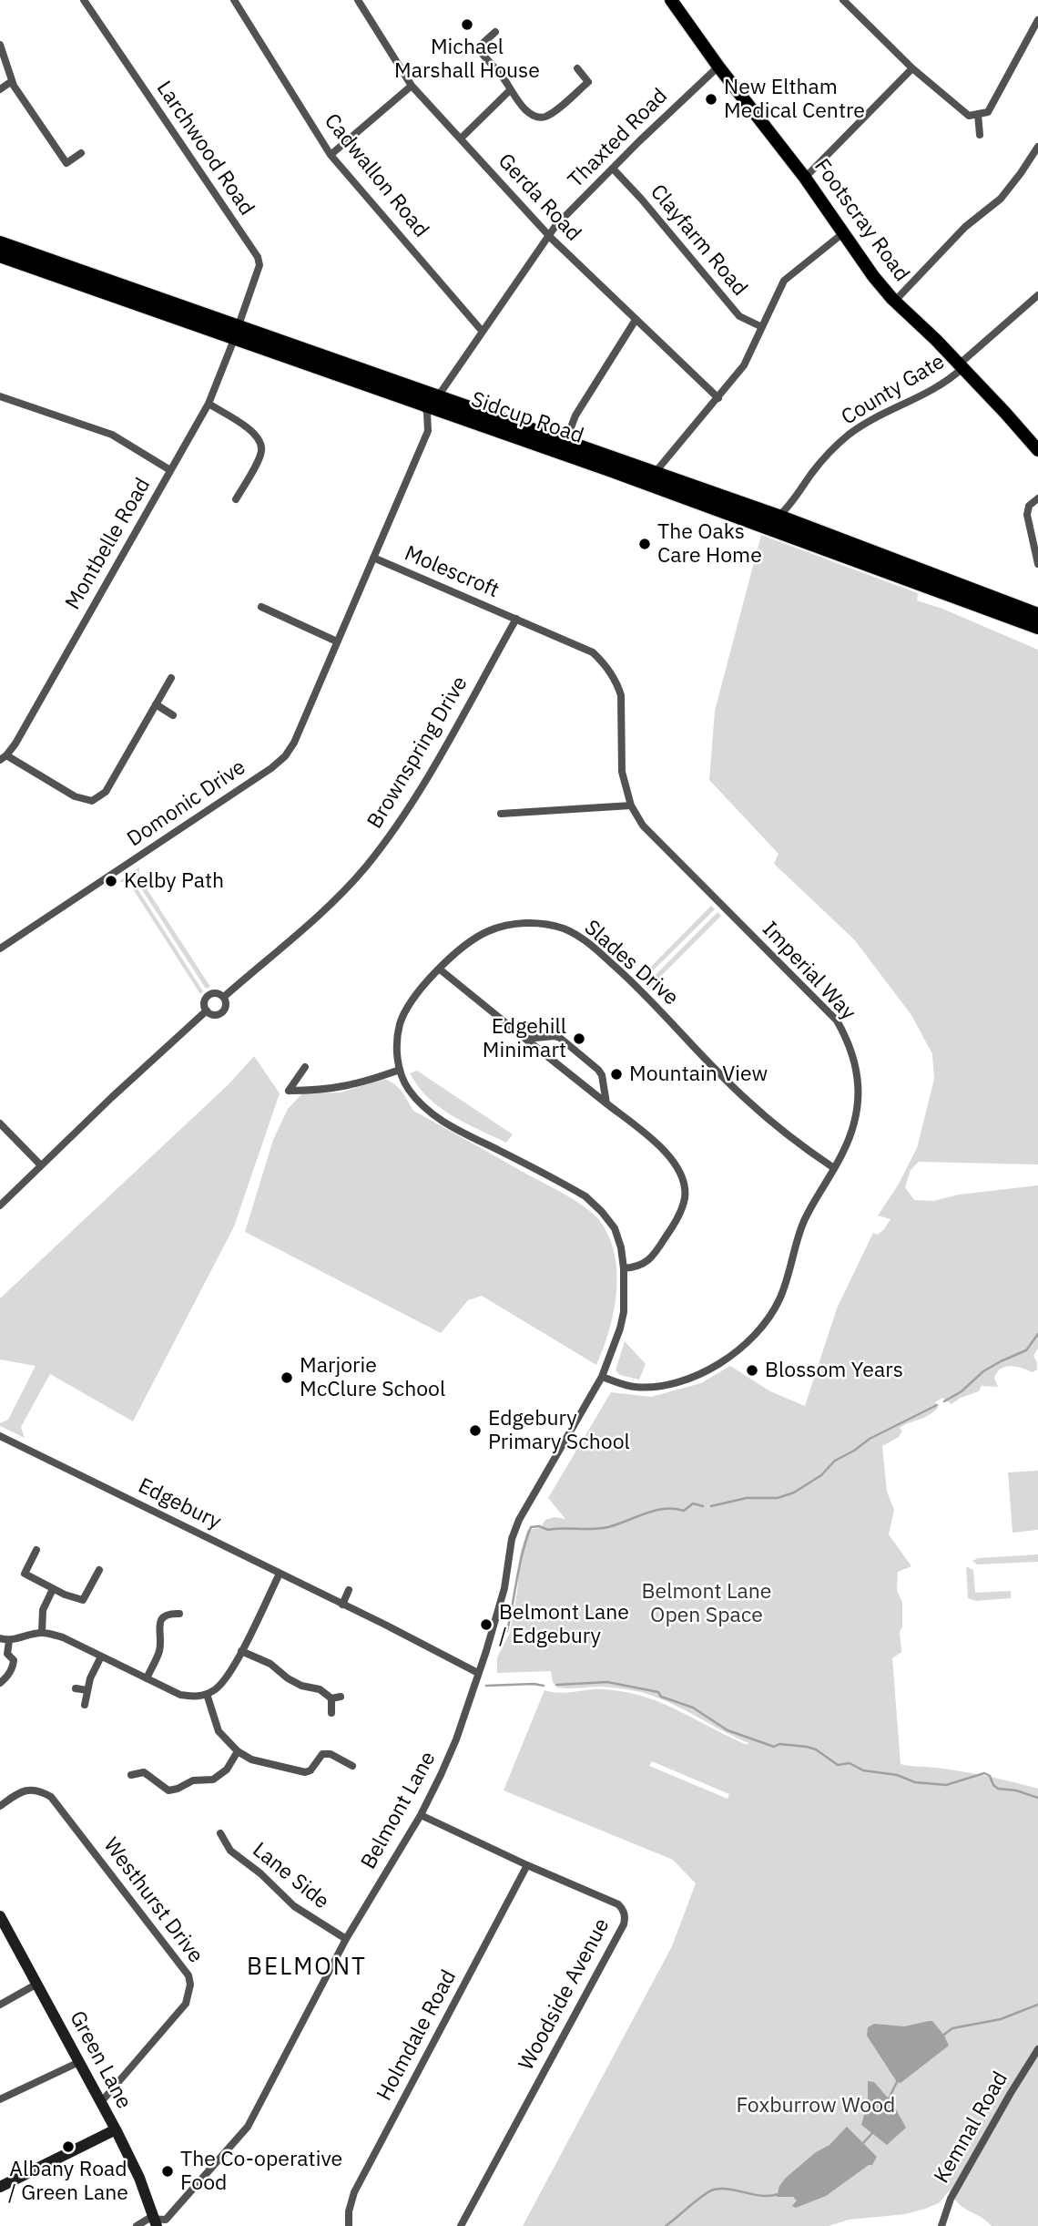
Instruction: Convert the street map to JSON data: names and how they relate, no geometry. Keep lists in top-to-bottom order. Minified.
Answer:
{"streets":{"highway":["Sidcup Road"],"main road":["Footscray Road","Green Lane"],"street":["Thaxted Road","Larchwood Road","Cadwallon Road","Gerda Road","Clayfarm Road","County Gate","Montbelle Road","Molescroft","Brownspring Drive","Domonic Drive","Slades Drive","Imperial Way","Edgebury","Belmont Lane","Lane Side","Westhurst Drive","Woodside Avenue","Holmdale Road","Kemnal Road"]},"crossings":[["Thaxted Road","Cadwallon Road"],["Thaxted Road","Gerda Road"],["Thaxted Road","Footscray Road"],["Thaxted Road","Clayfarm Road"],["Thaxted Road","Sidcup Road"],["Larchwood Road","Sidcup Road"],["Larchwood Road","Montbelle Road"],["Footscray Road","County Gate"],["County Gate","Sidcup Road"],["Sidcup Road","Montbelle Road"],["Sidcup Road","Domonic Drive"],["Molescroft","Brownspring Drive"],["Molescroft","Domonic Drive"],["Molescroft","Imperial Way"],["Brownspring Drive","Imperial Way"],["Slades Drive","Imperial Way"],["Slades Drive","Belmont Lane"],["Imperial Way","Belmont Lane"],["Edgebury","Belmont Lane"],["Belmont Lane","Lane Side"],["Belmont Lane","Woodside Avenue"],["Belmont Lane","Green Lane"],["Westhurst Drive","Green Lane"],["Woodside Avenue","Holmdale Road"]],"districts":["BELMONT"],"parks":["Belmont Lane Open Space","Foxburrow Wood"],"places":["Michael Marshall House","New Eltham Medical Centre","The Oaks Care Home","Kelby Path","Edgehill Minimart","Mountain View","Blossom Years","Marjorie McClure School","Edgebury Primary School","Belmont Lane / Edgebury","Albany Road / Green Lane","The Co-operative Food"]}
